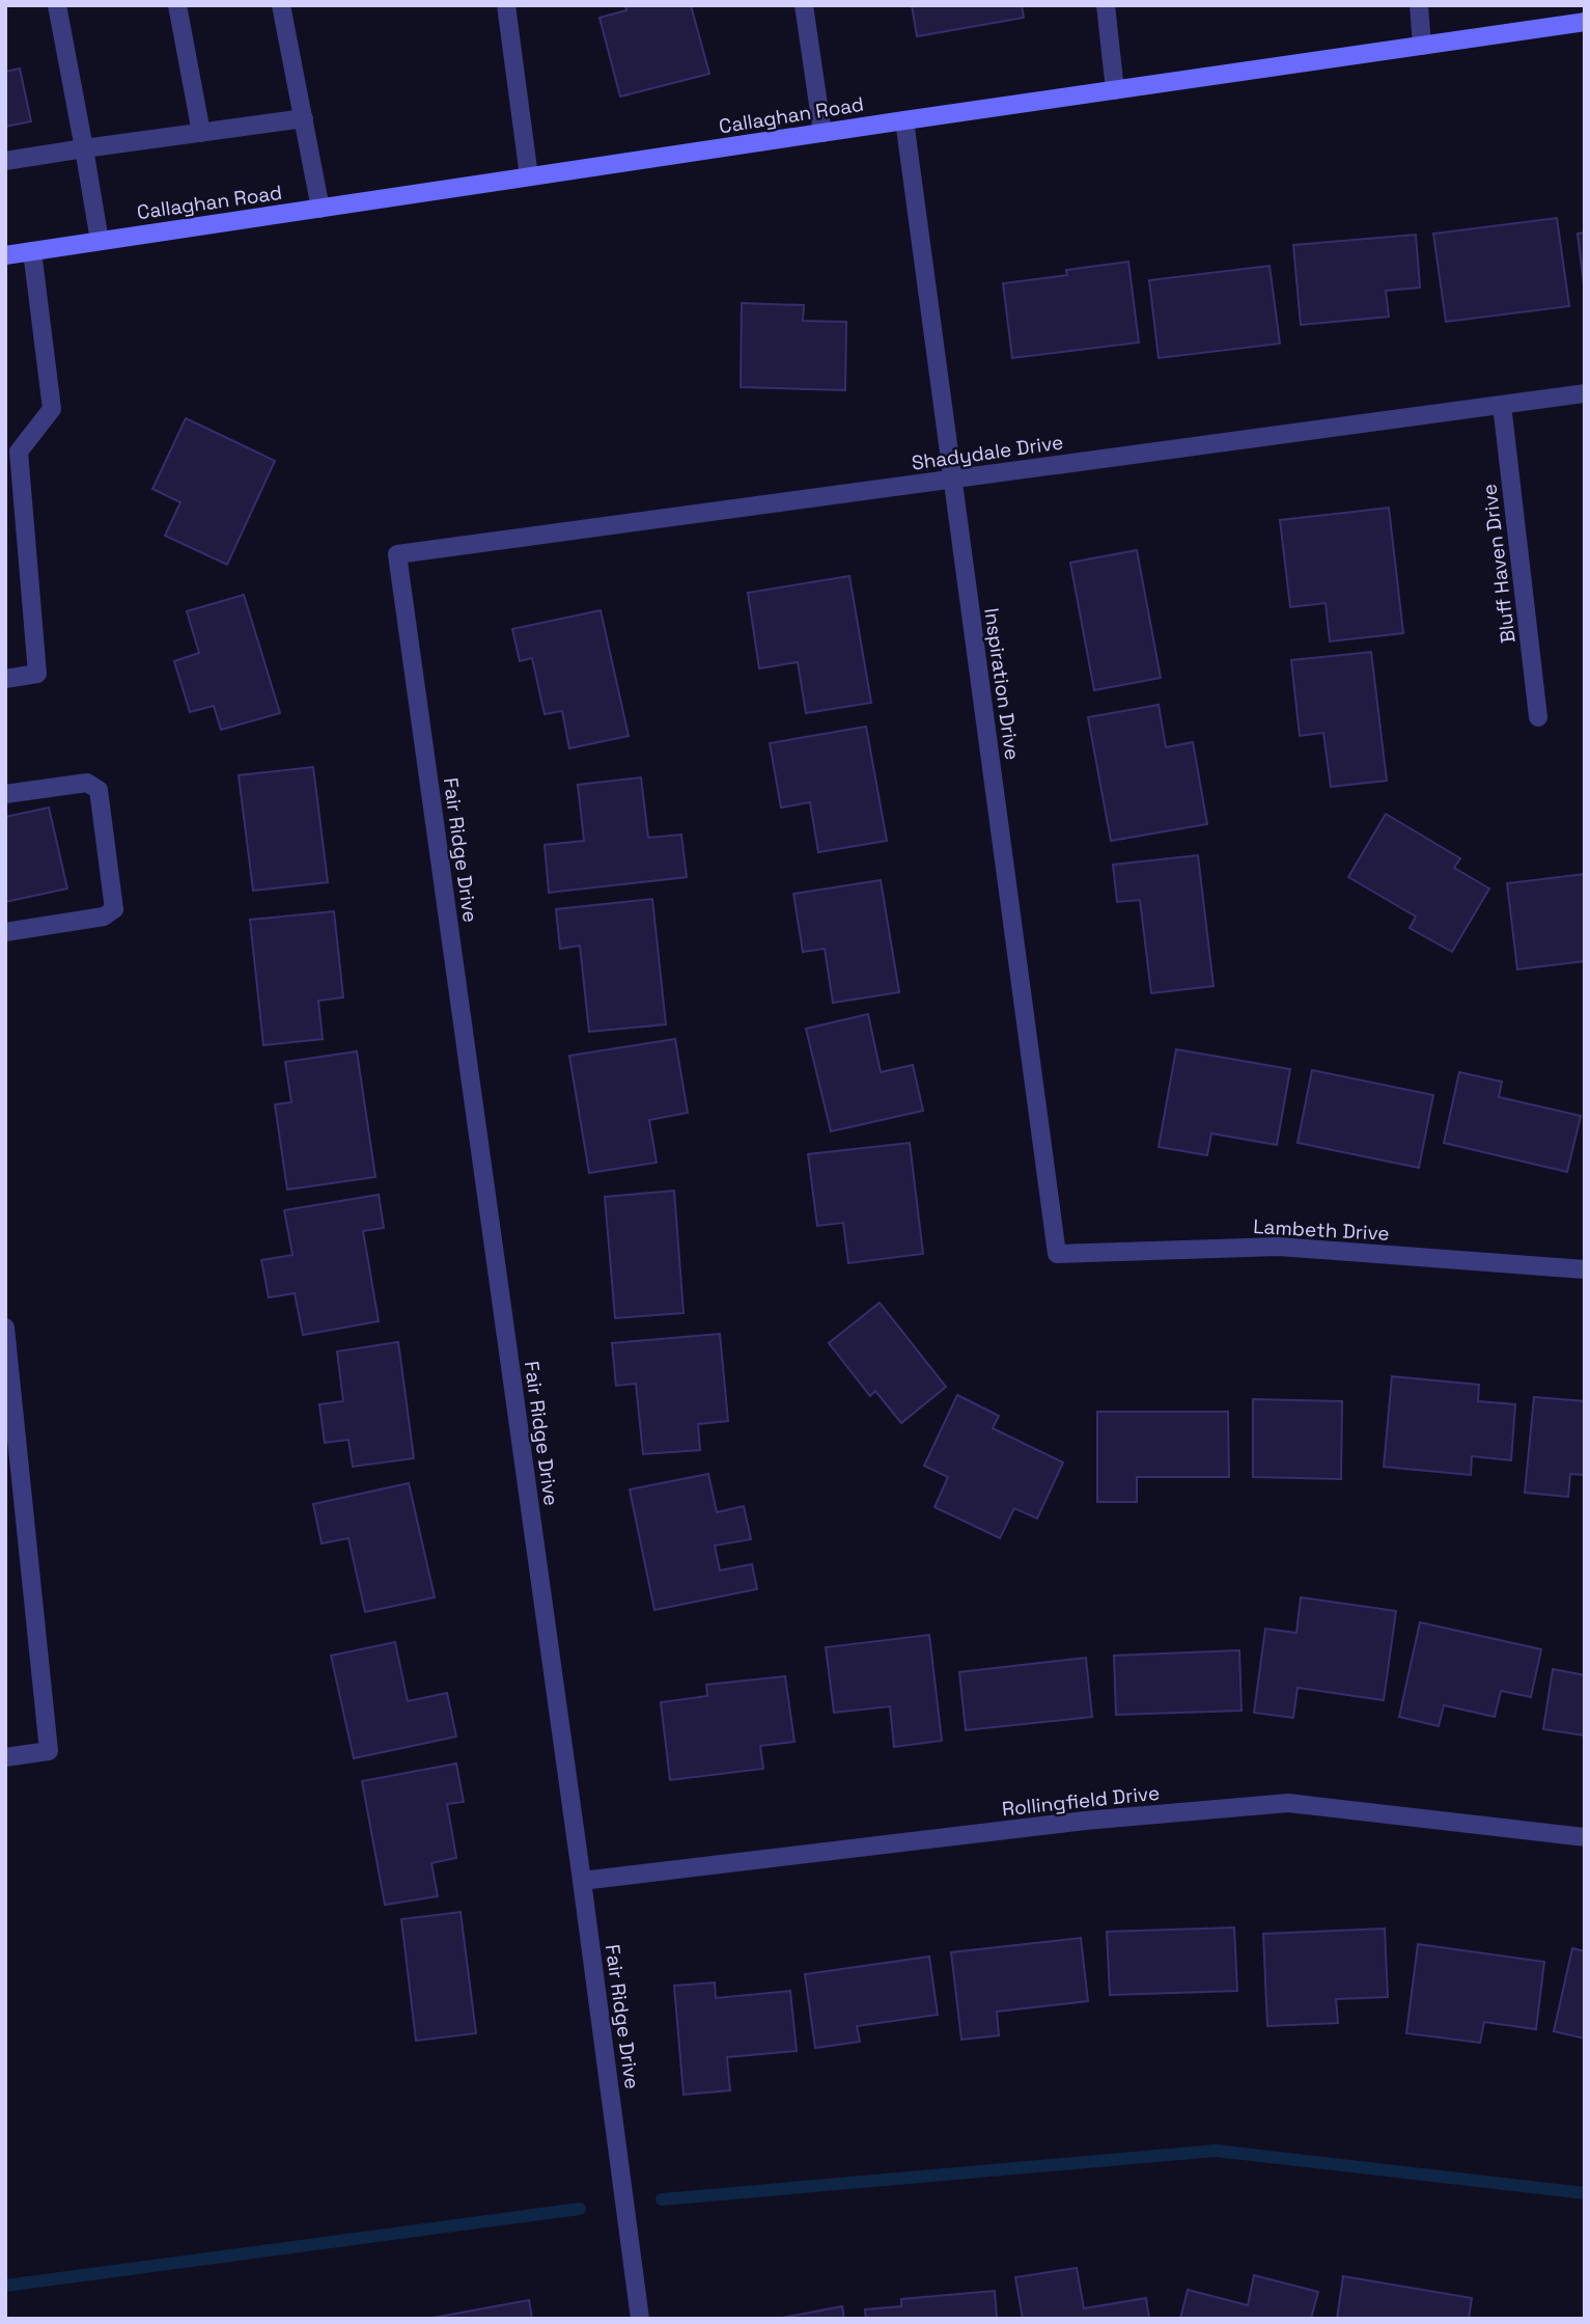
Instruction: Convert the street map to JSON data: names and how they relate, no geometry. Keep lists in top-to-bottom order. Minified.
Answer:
{"streets":{"main road":["Callaghan Road"],"street":["Shadydale Drive","Bluff Haven Drive","Inspiration Drive","Fair Ridge Drive","Lambeth Drive","Rollingfield Drive"]},"crossings":[["Callaghan Road","Inspiration Drive"],["Shadydale Drive","Bluff Haven Drive"],["Shadydale Drive","Inspiration Drive"],["Shadydale Drive","Fair Ridge Drive"],["Inspiration Drive","Lambeth Drive"],["Fair Ridge Drive","Rollingfield Drive"]]}
